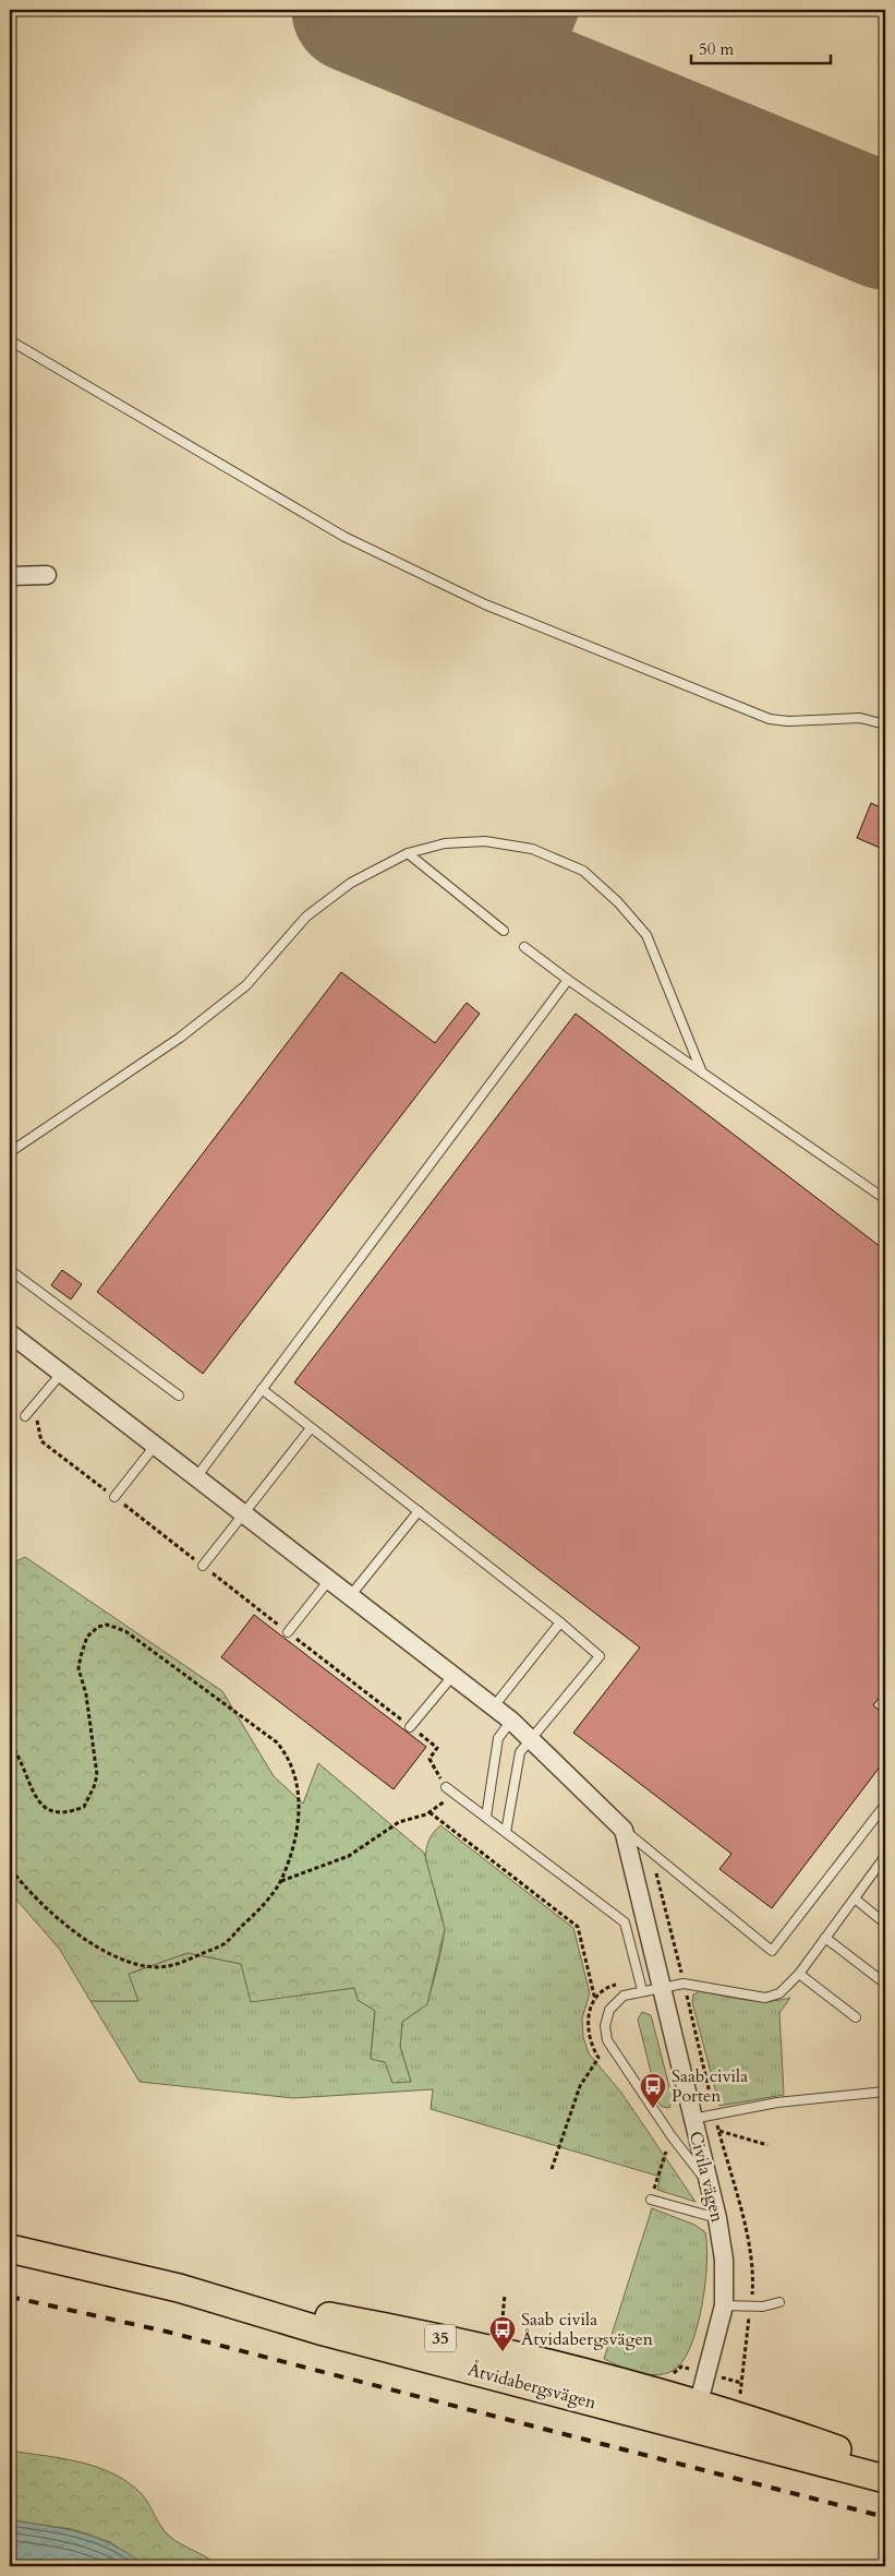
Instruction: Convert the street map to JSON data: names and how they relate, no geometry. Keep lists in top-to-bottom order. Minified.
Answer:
{"streets":{"main road":["35","Åtvidabergsvägen"],"street":["Civila vägen"]},"crossings":[["Civila vägen","Åtvidabergsvägen"]],"places":{"bus stop":["Saab civila Porten","Saab civila Åtvidabergsvägen"]},"scale_bar":"50 m"}
